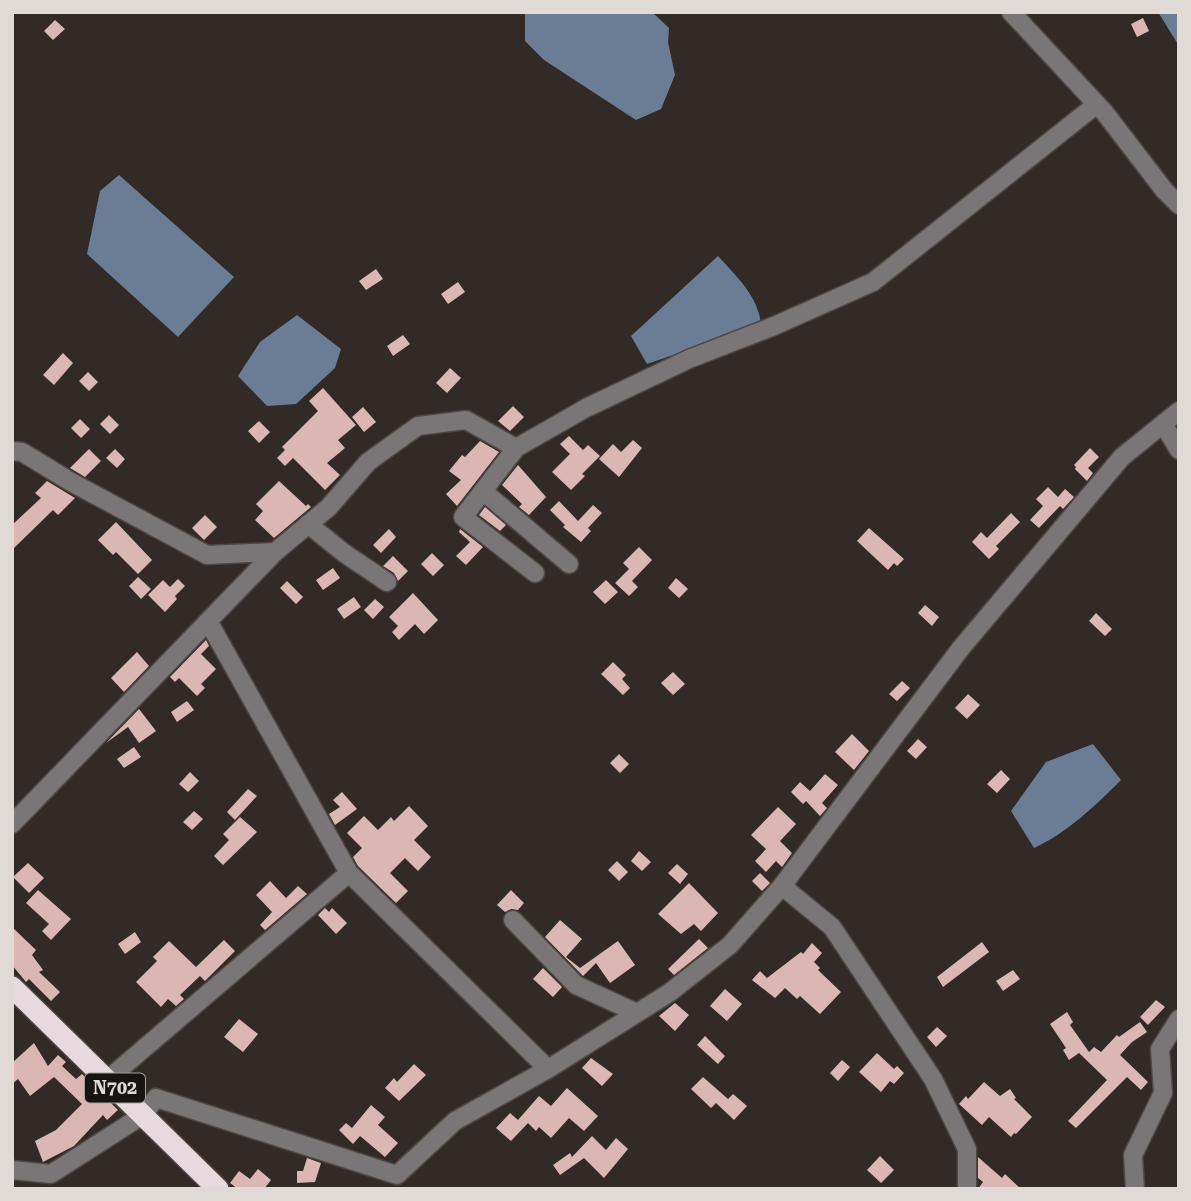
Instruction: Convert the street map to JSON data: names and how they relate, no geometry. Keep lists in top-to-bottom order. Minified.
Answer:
{"streets":{"highway":["N702"]}}
